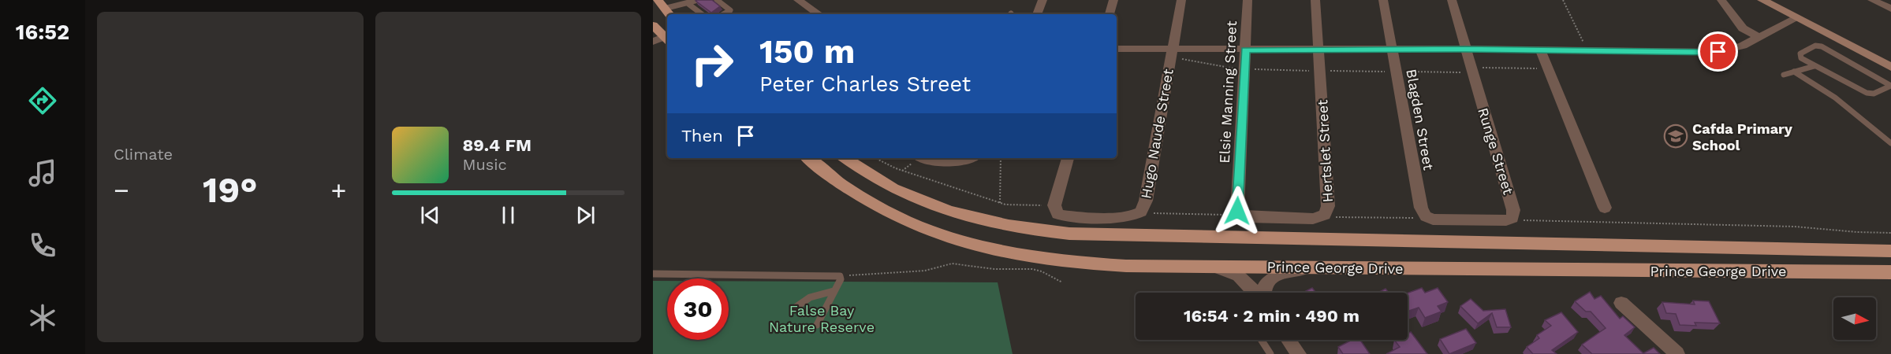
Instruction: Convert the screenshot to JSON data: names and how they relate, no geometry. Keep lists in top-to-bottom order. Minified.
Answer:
{"streets":{"main road":["Prince George Drive"],"street":["Elsie Manning Street","Blagden Street","Hugo Naude Street","Hertslet Street","Runge Street"]},"crossings":[["Elsie Manning Street","Hertslet Street"],["Blagden Street","Runge Street"]],"parks":["False Bay Nature Reserve"],"places":{"school or university":["Cafda Primary School"]},"north":"right","page":{"tabs":"16:52","tile":"Climate","turn":["150 m","Peter Charles Street"],"then":"Then","song":["89.4 FM","Music"],"heat":["−","19°","+"],"limit":"30","trip":"16:54 · 2 min · 490 m"}}
